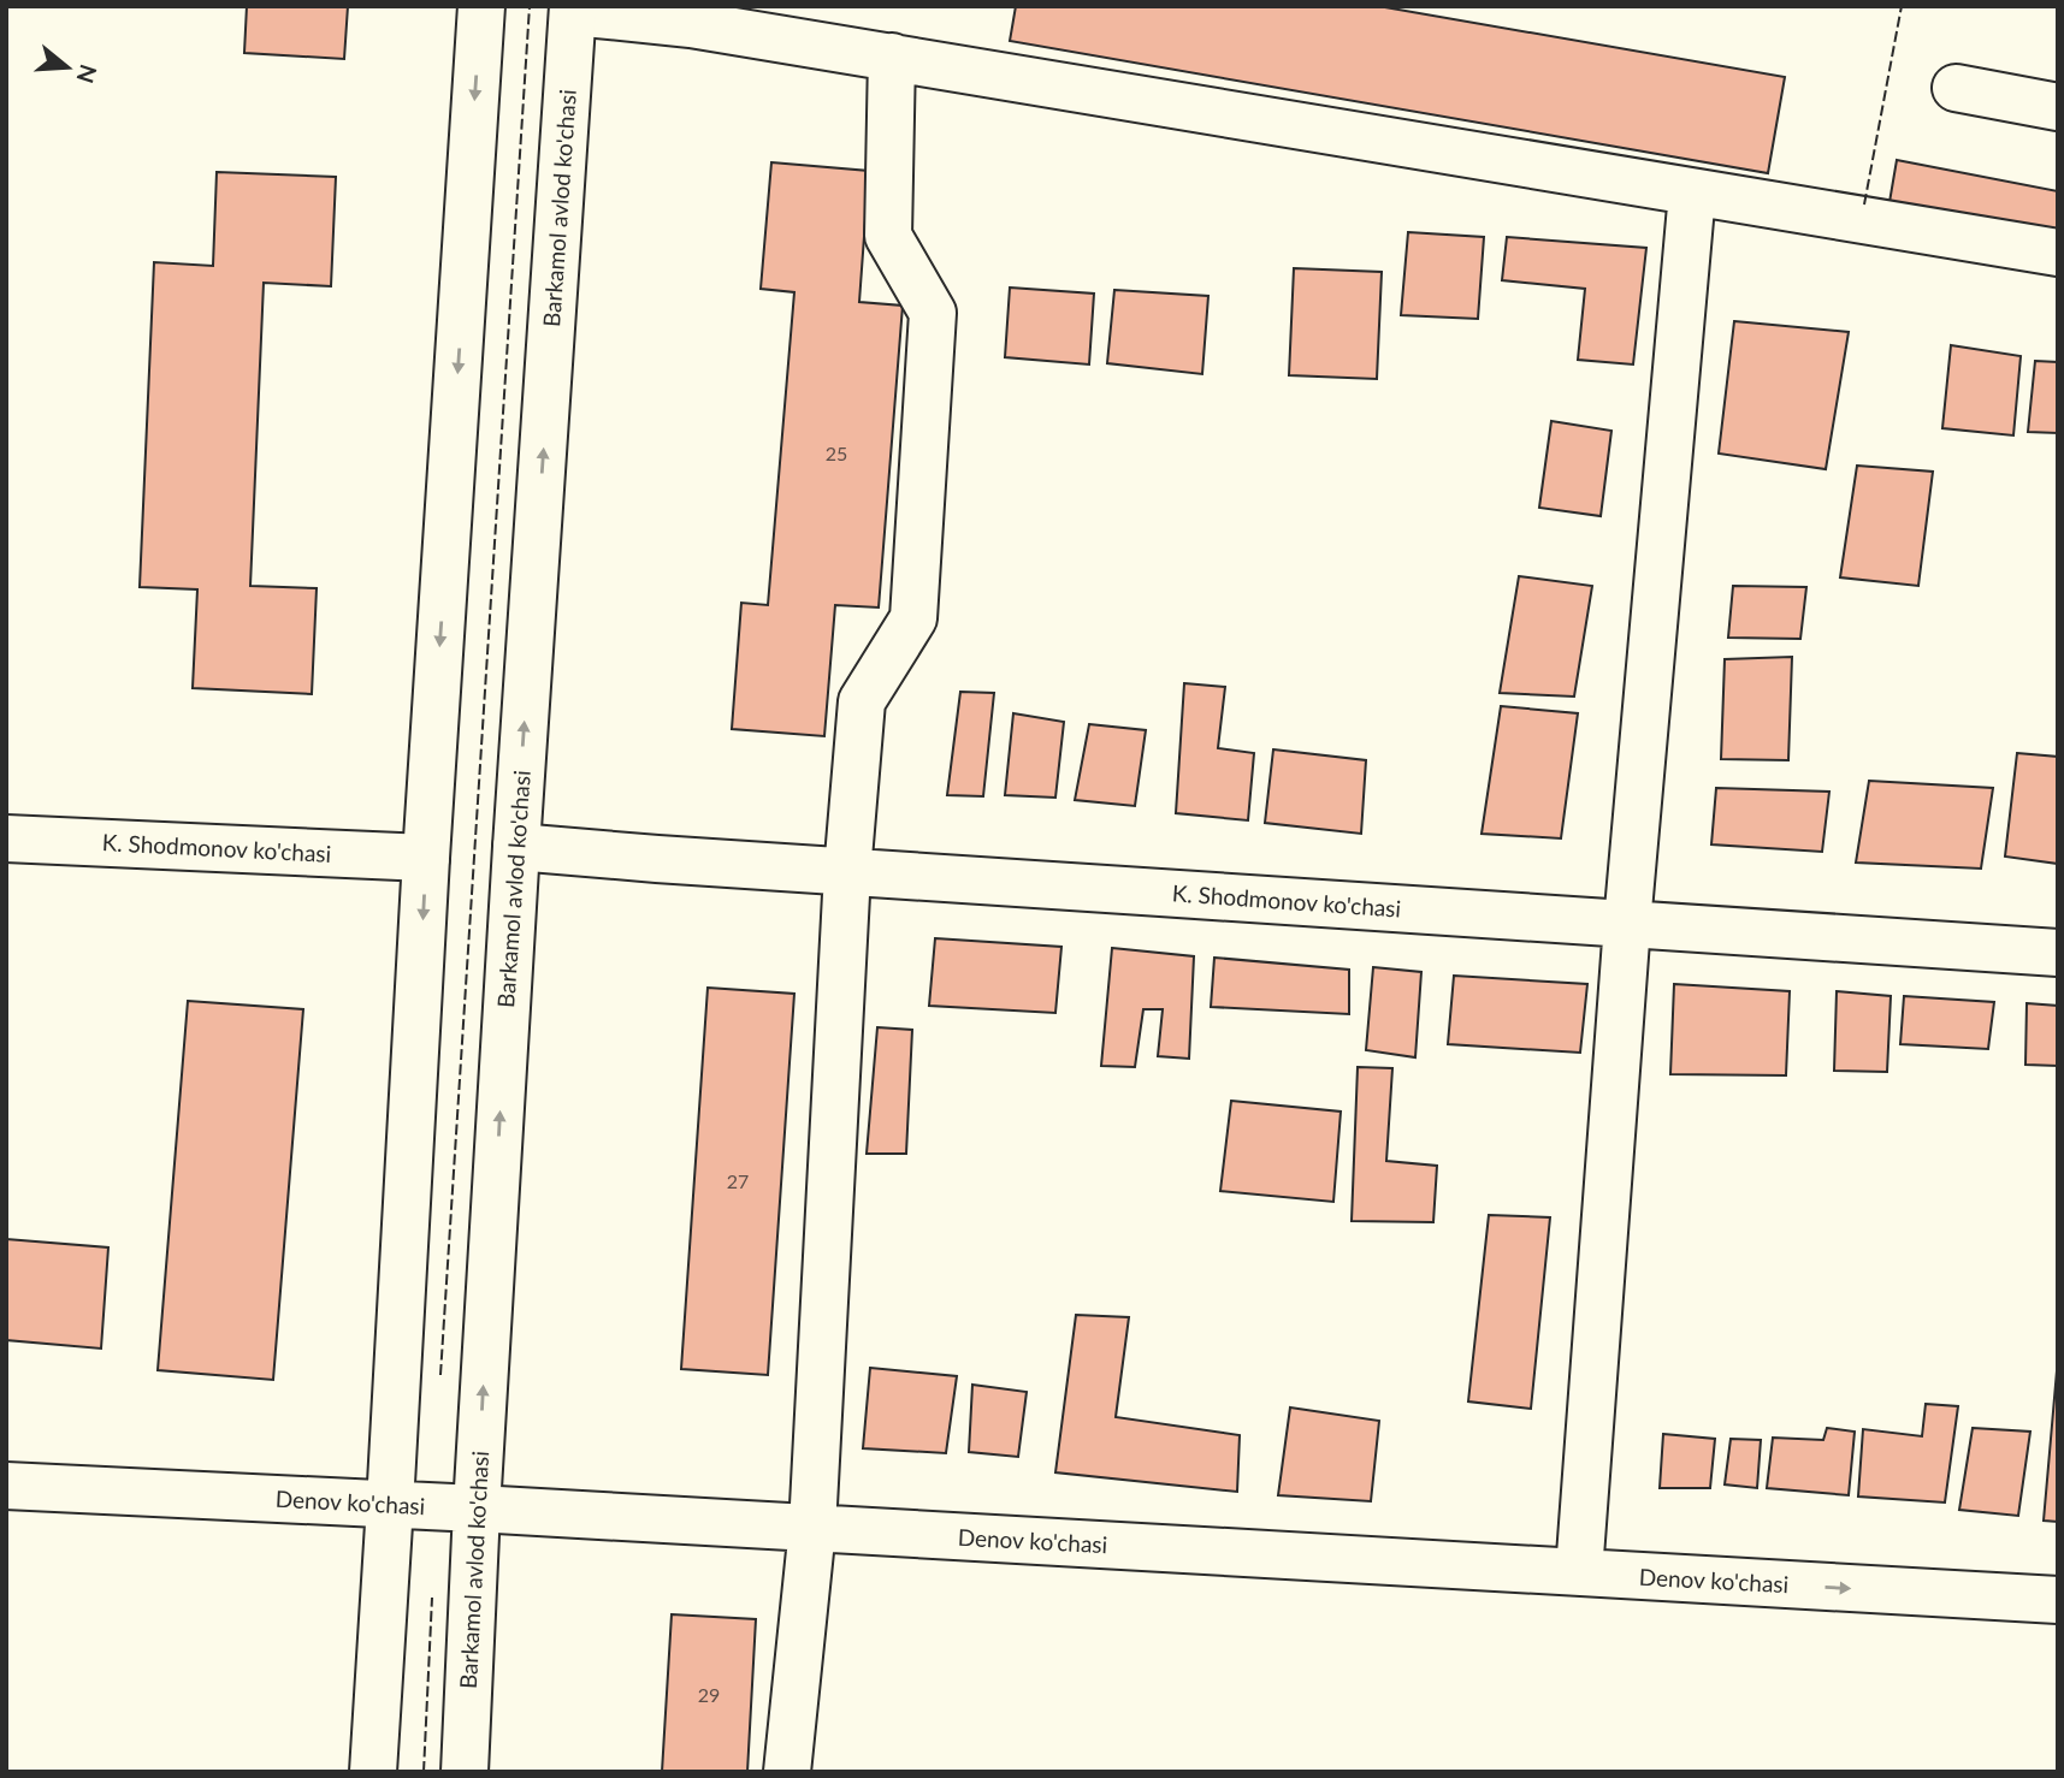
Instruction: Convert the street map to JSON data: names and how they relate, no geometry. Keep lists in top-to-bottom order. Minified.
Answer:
{"streets":{"street":["Barkamol avlod ko'chasi","K. Shodmonov ko'chasi","Denov ko'chasi"]},"crossings":[["Barkamol avlod ko'chasi","K. Shodmonov ko'chasi"],["Barkamol avlod ko'chasi","Denov ko'chasi"]],"house_numbers":["25","27","29"],"north":"right"}
